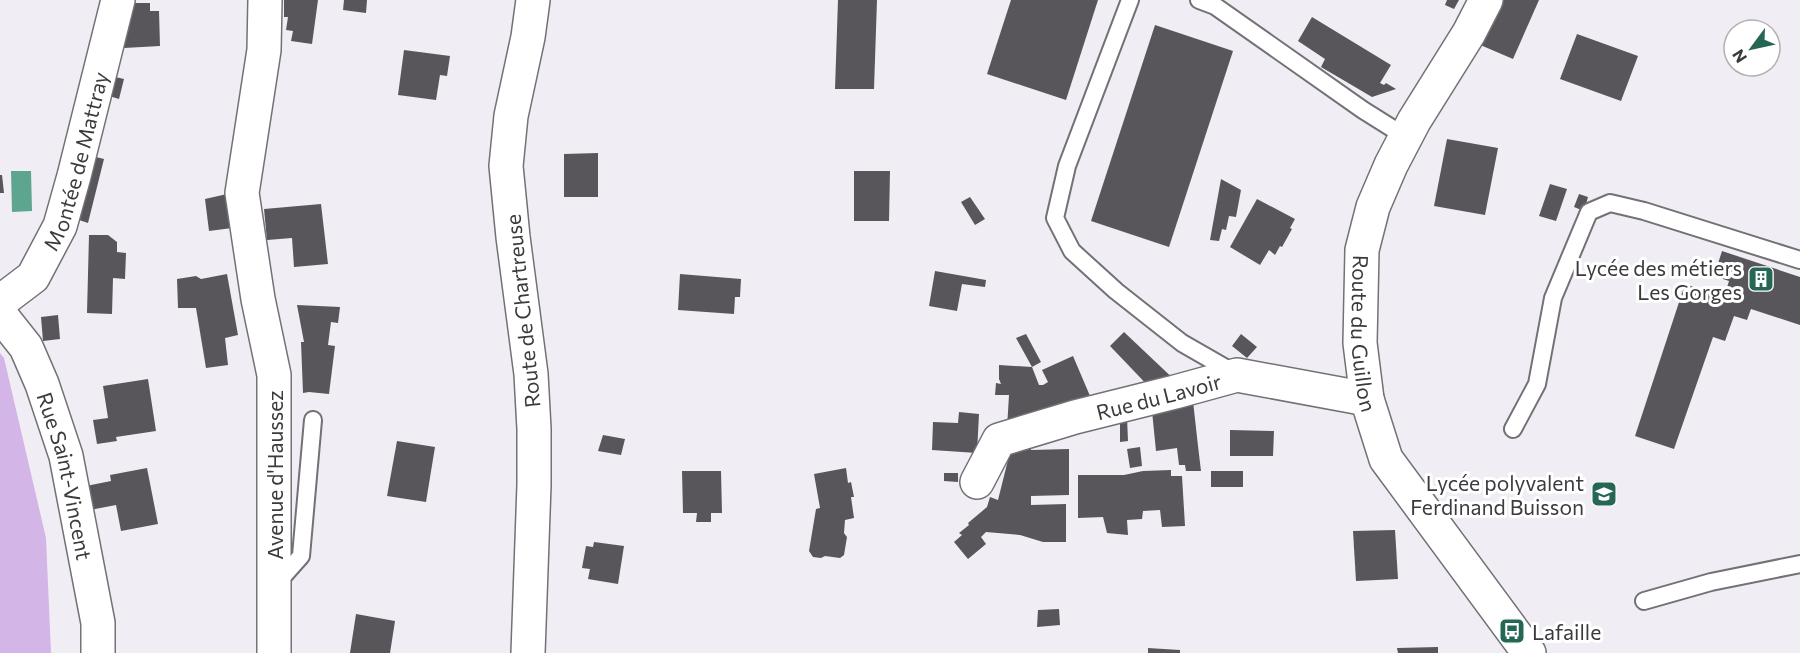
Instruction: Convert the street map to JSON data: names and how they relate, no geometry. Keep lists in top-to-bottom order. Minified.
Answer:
{"streets":{"street":["Montée de Mattray","Route de Chartreuse","Route du Guillon","Rue du Lavoir","Rue Saint-Vincent","Avenue d'Haussez"]},"crossings":[["Route du Guillon","Rue du Lavoir"]],"places":{"building":["Lycée des métiers Les Gorges"],"school or university":["Lycée polyvalent Ferdinand Buisson"],"bus stop":["Lafaille"]},"north":"bottom left"}
